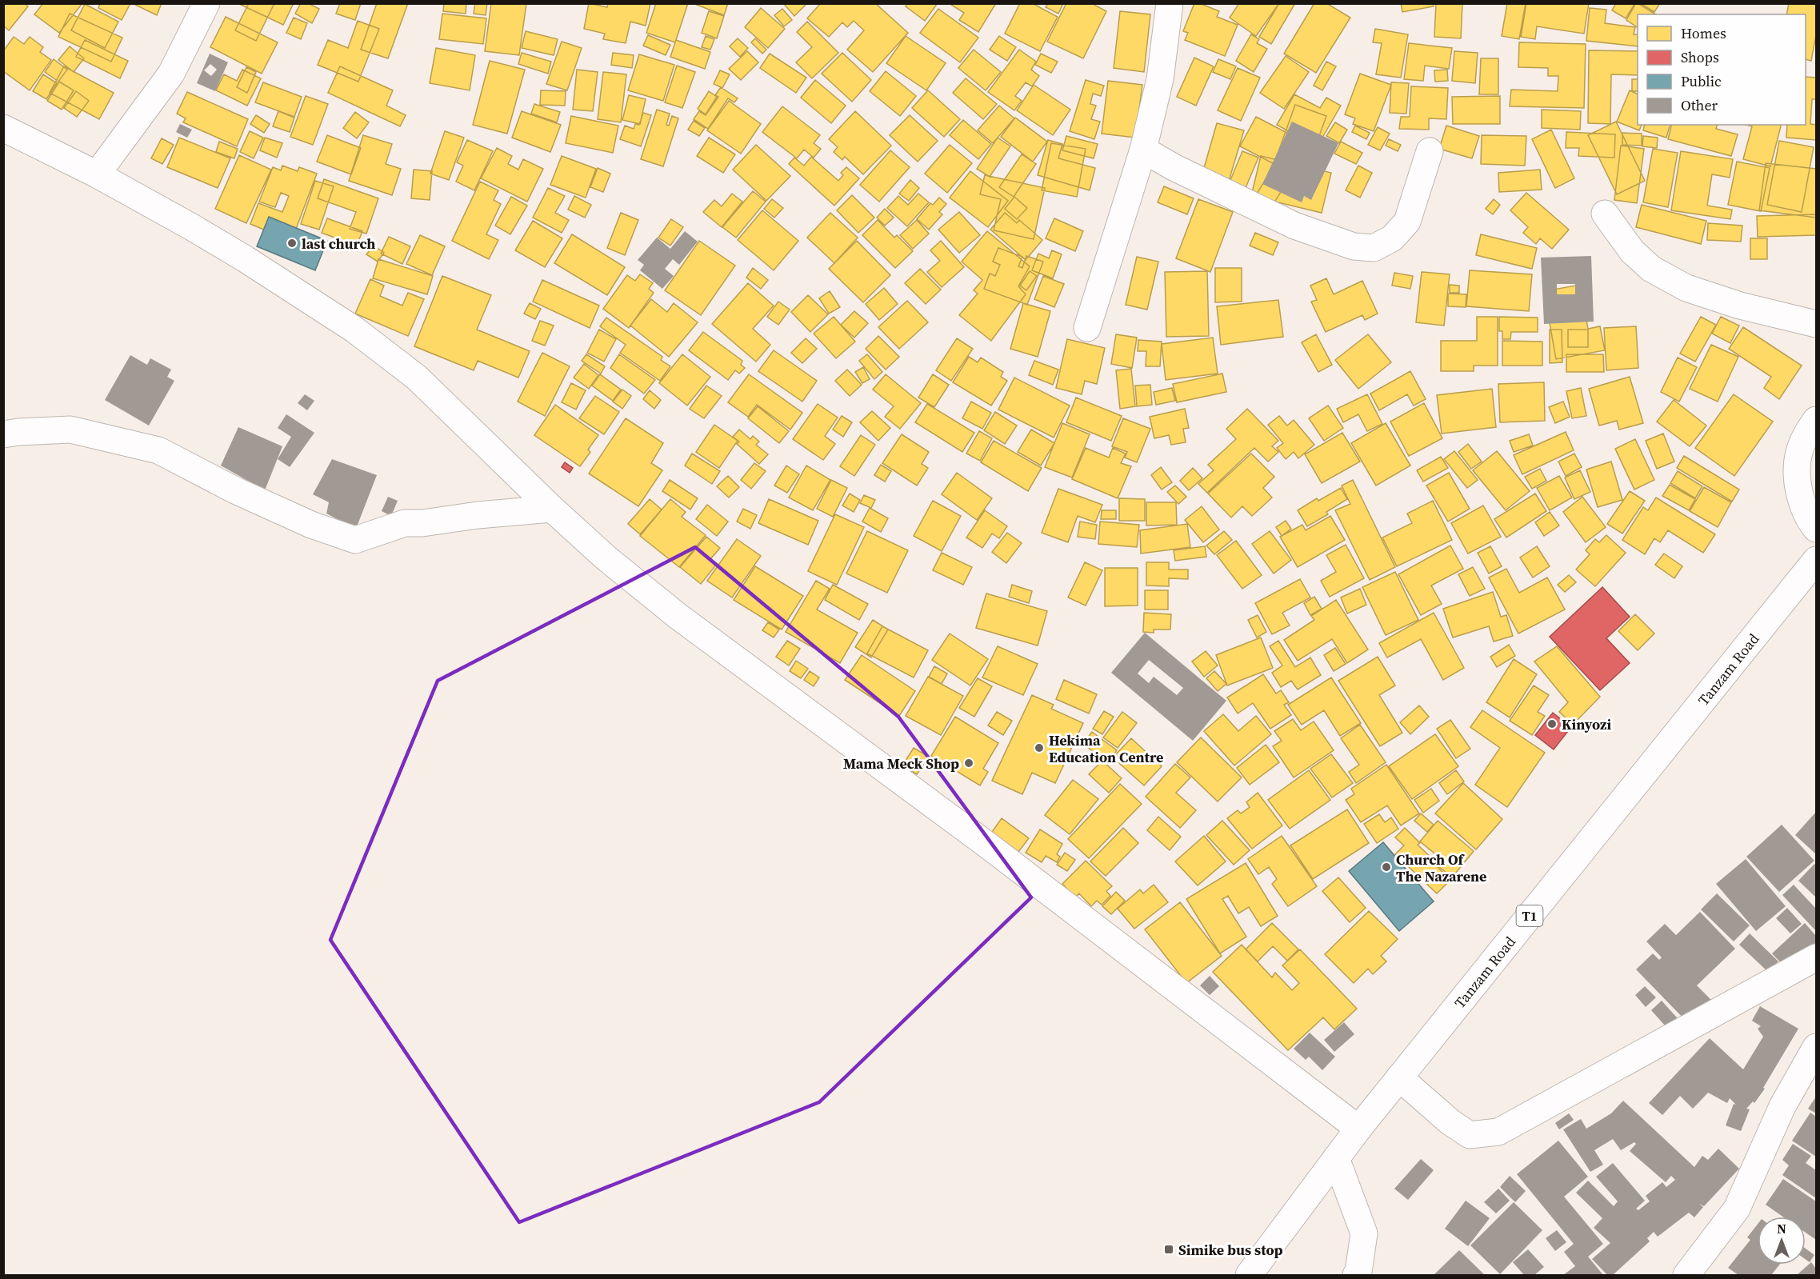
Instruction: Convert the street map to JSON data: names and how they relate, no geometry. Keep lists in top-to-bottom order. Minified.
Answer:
{"streets":{"main road":["Tanzam Road","T1"]},"places":{"other":["last church","Kinyozi","Hekima Education Centre","Mama Meck Shop","Church Of The Nazarene"],"transit":["Simike bus stop"]},"legend":["Homes","Shops","Public","Other"],"north":"top"}
